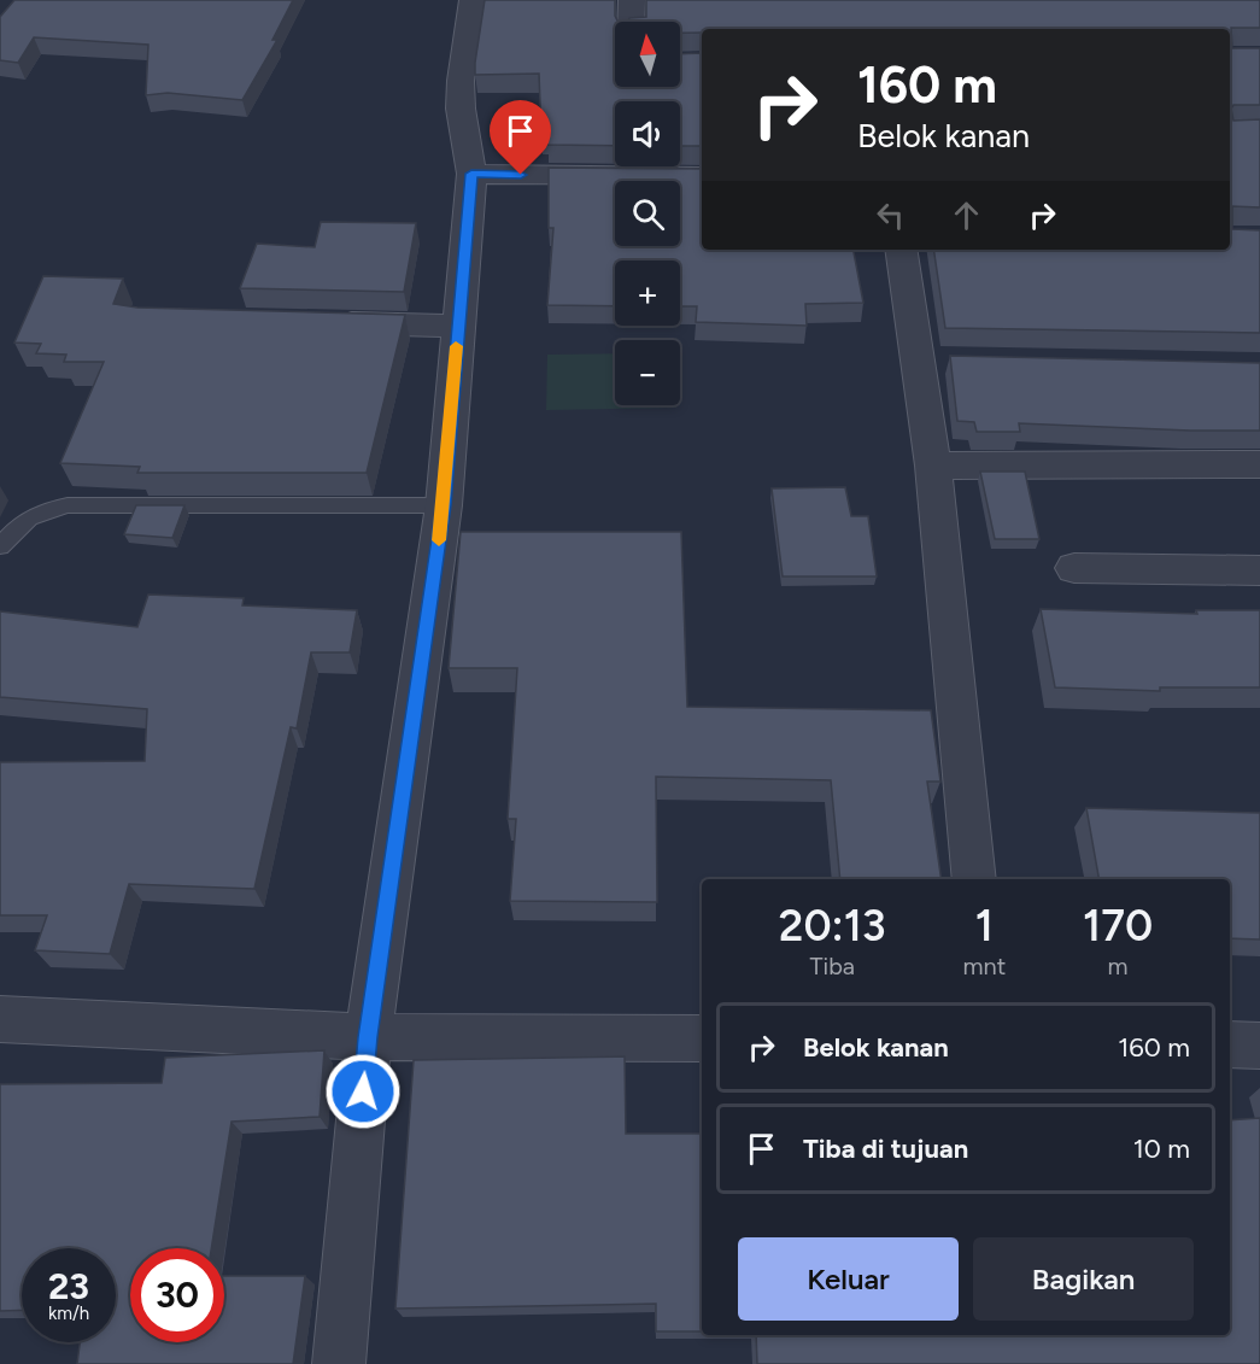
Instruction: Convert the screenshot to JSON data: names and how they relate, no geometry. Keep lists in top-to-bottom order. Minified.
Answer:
{"north":"top","page":{"map_buttons":["+","−"],"turn":["160 m","Belok kanan"],"eta":["20:13","Tiba","1","mnt","170","m"],"list":[{"name":"Belok kanan","value":"160 m"},{"name":"Tiba di tujuan","value":"10 m"}],"buttons":["Keluar","Bagikan"],"speed":"23 km/h","limit":"30"}}
